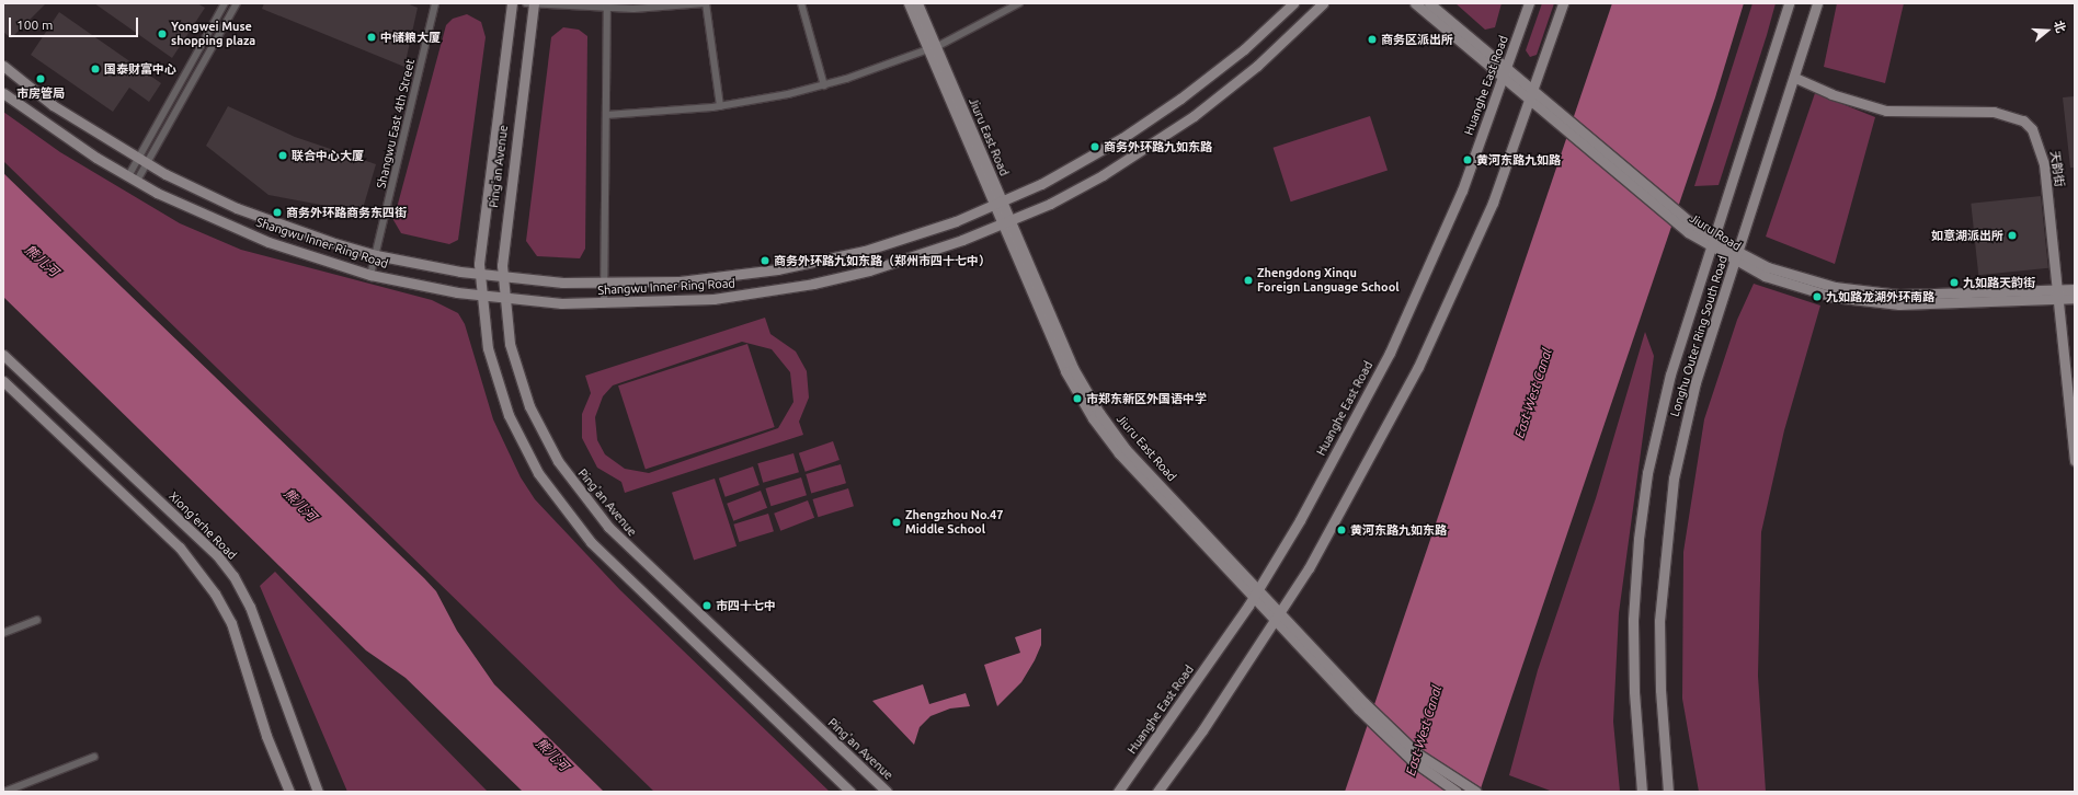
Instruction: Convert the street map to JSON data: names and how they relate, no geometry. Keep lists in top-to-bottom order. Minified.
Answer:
{"streets":{"main road":["Huanghe East Road","Jiuru East Road","Ping'an Avenue","天韵街","Jiuru Road","Shangwu Inner Ring Road","Longhu Outer Ring South Road","Xiong'erhe Road"],"street":["Shangwu East 4th Street"]},"crossings":[["Huanghe East Road","Jiuru East Road"],["Huanghe East Road","Jiuru Road"],["Shangwu East 4th Street","Shangwu Inner Ring Road"],["Jiuru East Road","Shangwu Inner Ring Road"],["Ping'an Avenue","Shangwu Inner Ring Road"],["天韵街","Jiuru Road"],["天韵街","Longhu Outer Ring South Road"],["Jiuru Road","Longhu Outer Ring South Road"]],"water":["熊儿河","East-West Canal"],"places":["Yongwei Muse shopping plaza","中储粮大厦","商务区派出所","国泰财富中心","市房管局","商务外环路九如东路","联合中心大厦","黄河东路九如路","商务外环路商务东四街","如意湖派出所","商务外环路九如东路（郑州市四十七中）","Zhengdong Xinqu Foreign Language School","九如路天韵街","九如路龙湖外环南路","市郑东新区外国语中学","Zhengzhou No.47 Middle School","黄河东路九如东路","市四十七中"],"scale_bar":"100 m","north":"right"}
